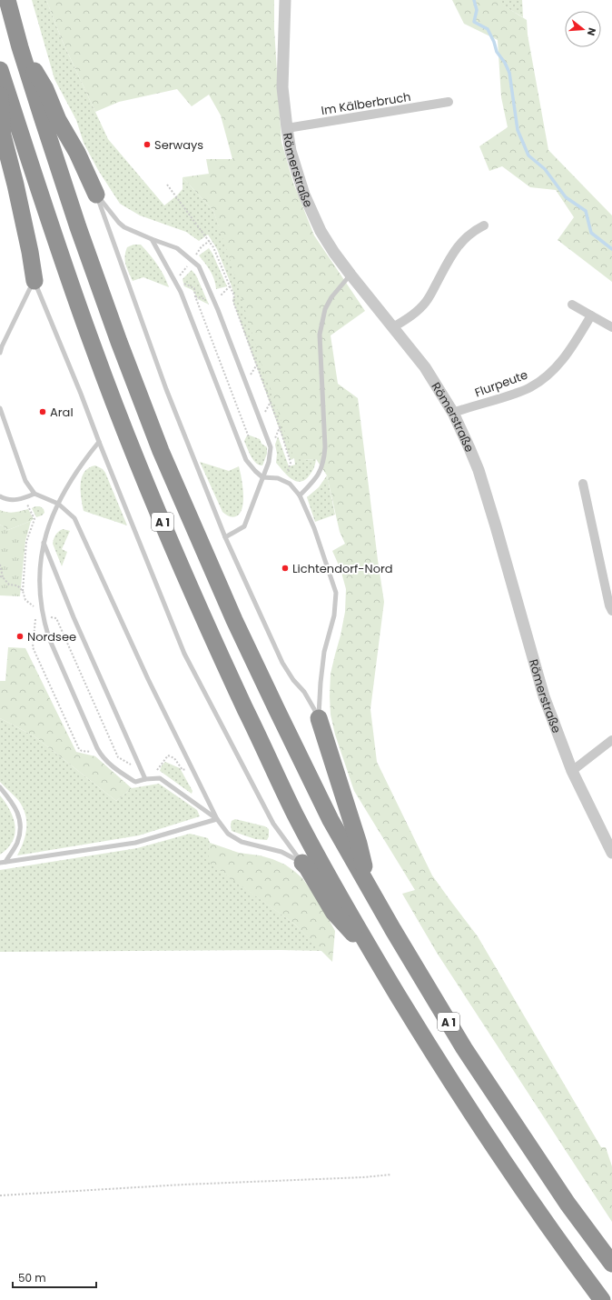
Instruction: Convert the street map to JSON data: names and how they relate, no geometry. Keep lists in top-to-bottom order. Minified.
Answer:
{"streets":{"highway":["A 1"],"street":["Im Kälberbruch","Römerstraße","Flurpeute"]},"crossings":[["Im Kälberbruch","Römerstraße"],["Römerstraße","Flurpeute"]],"places":["Serways","Aral","Lichtendorf-Nord","Nordsee"],"scale_bar":"50 m","north":"right"}
